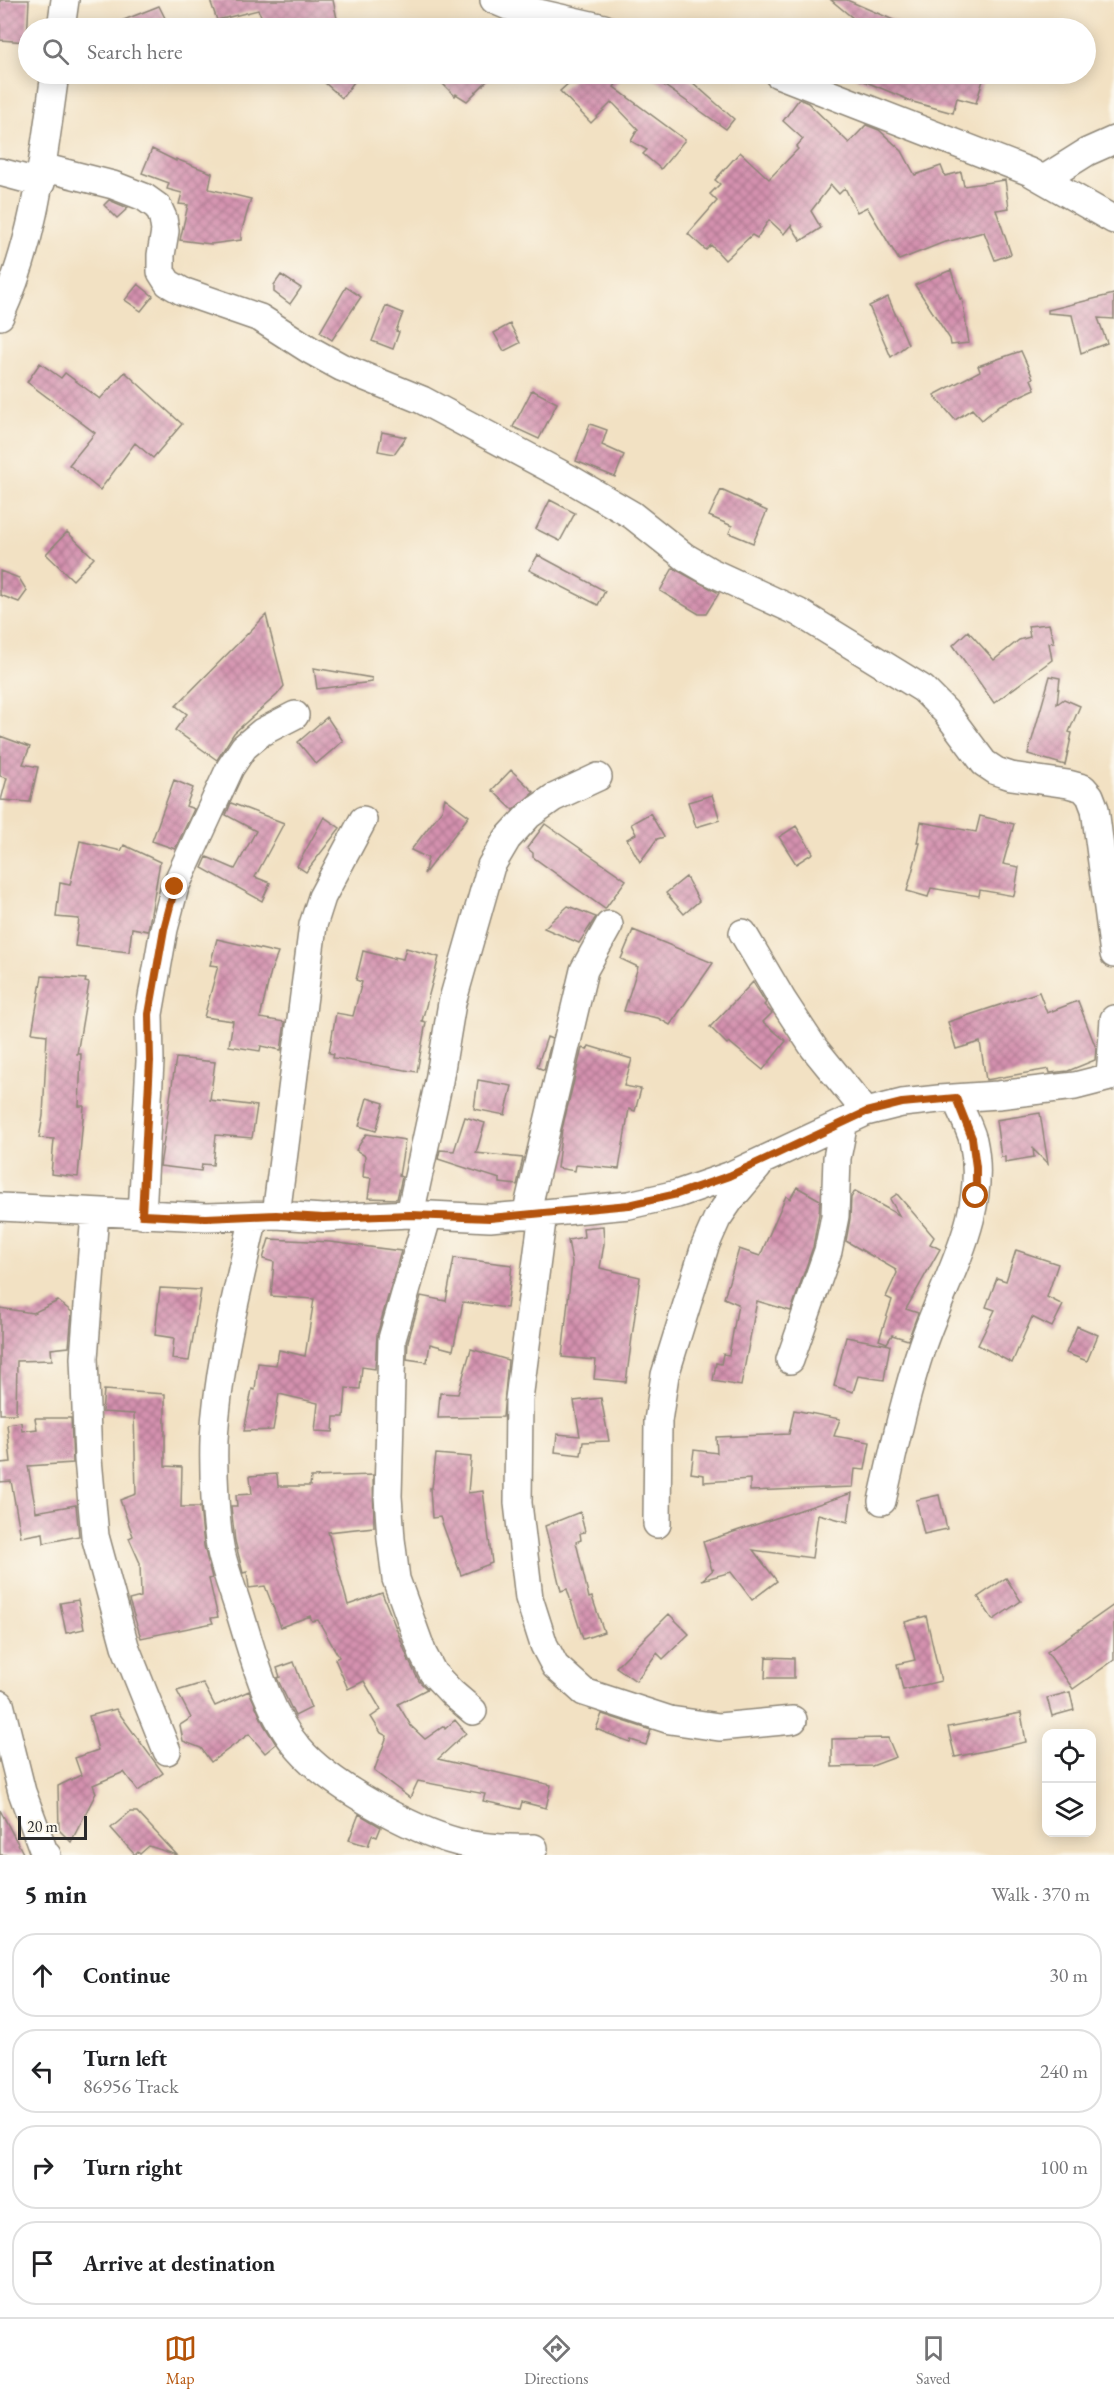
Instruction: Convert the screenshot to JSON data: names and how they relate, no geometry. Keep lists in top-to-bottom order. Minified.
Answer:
{"scale_bar":"20 m","page":{"search":"Search here","scale":"20 m","heading":["5 min","Walk · 370 m"],"list":[["Continue","30 m"],["Turn left","86956 Track","240 m"],["Turn right","100 m"],"Arrive at destination"],"nav":["Map","Directions","Saved"]}}
